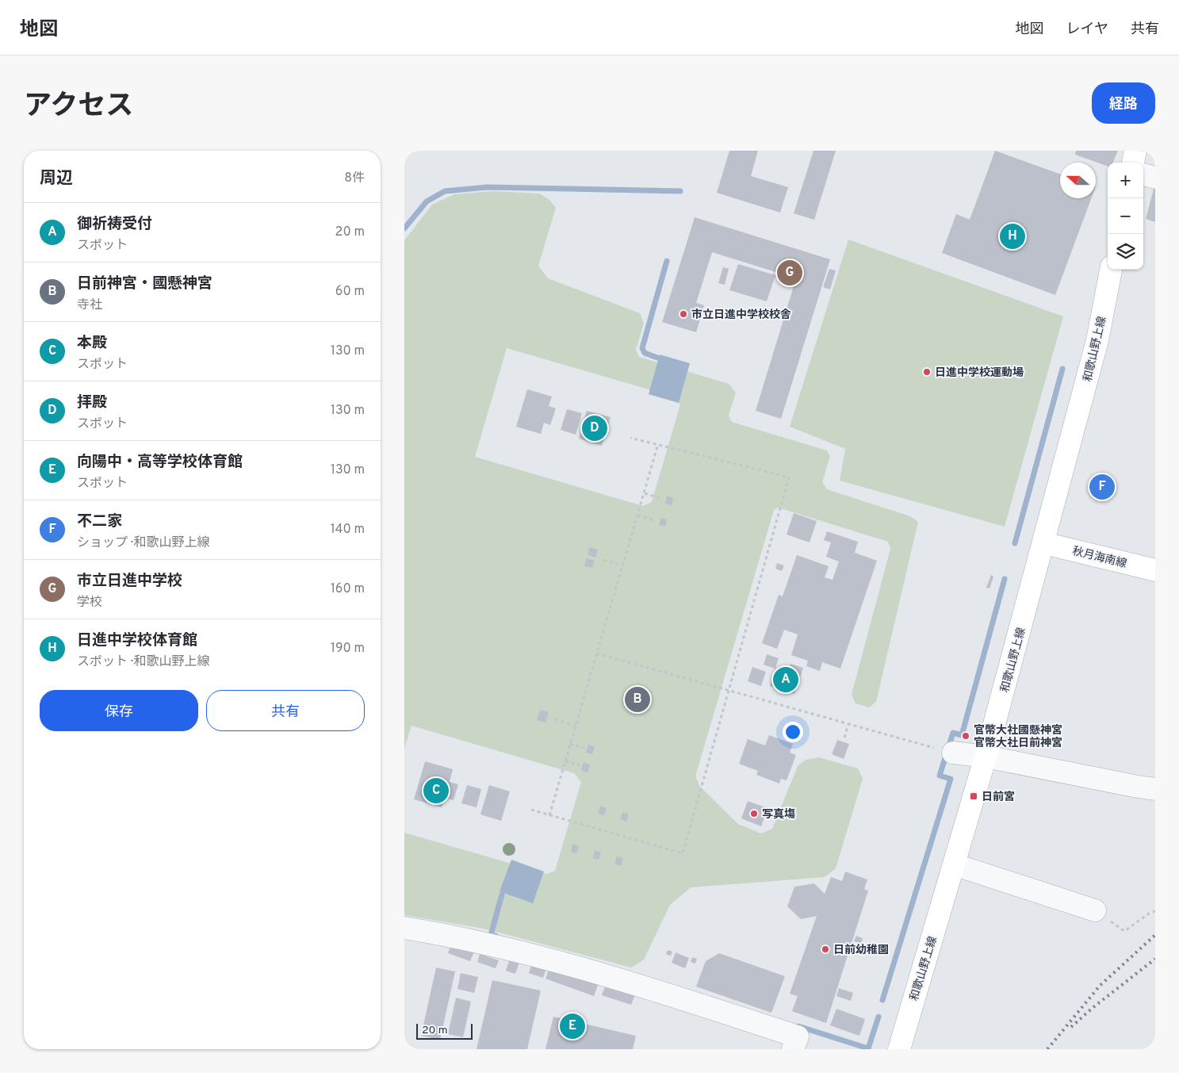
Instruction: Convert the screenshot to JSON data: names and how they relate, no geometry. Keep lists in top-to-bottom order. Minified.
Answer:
{"streets":{"main road":["和歌山野上線","秋月海南線"]},"crossings":[["和歌山野上線","秋月海南線"]],"places":{"other":["市立日進中学校校舎","日進中学校運動場","官幣大社國懸神宮 官幣大社日前神宮","写真塲","日前幼稚園"],"transit":["日前宮"]},"scale_bar":"20 m","north":"left","page":{"header":"地図","nav":["地図","レイヤ","共有"],"title":"アクセス","buttons":["経路",["保存","共有"]],"heading":["周辺","8件"],"map_buttons":["+","−"],"list":[{"mark":"A","name":"御祈祷受付","note":"スポット","value":"20 m"},{"mark":"B","name":"日前神宮・國懸神宮","note":"寺社","value":"60 m"},{"mark":"C","name":"本殿","note":"スポット","value":"130 m"},{"mark":"D","name":"拝殿","note":"スポット","value":"130 m"},{"mark":"E","name":"向陽中・高等学校体育館","note":"スポット","value":"130 m"},{"mark":"F","name":"不二家","note":"ショップ · 和歌山野上線","value":"140 m"},{"mark":"G","name":"市立日進中学校","note":"学校","value":"160 m"},{"mark":"H","name":"日進中学校体育館","note":"スポット · 和歌山野上線","value":"190 m"}],"pins":["H","G","D","F","A","B","C","E"],"scale":"20 m"}}
